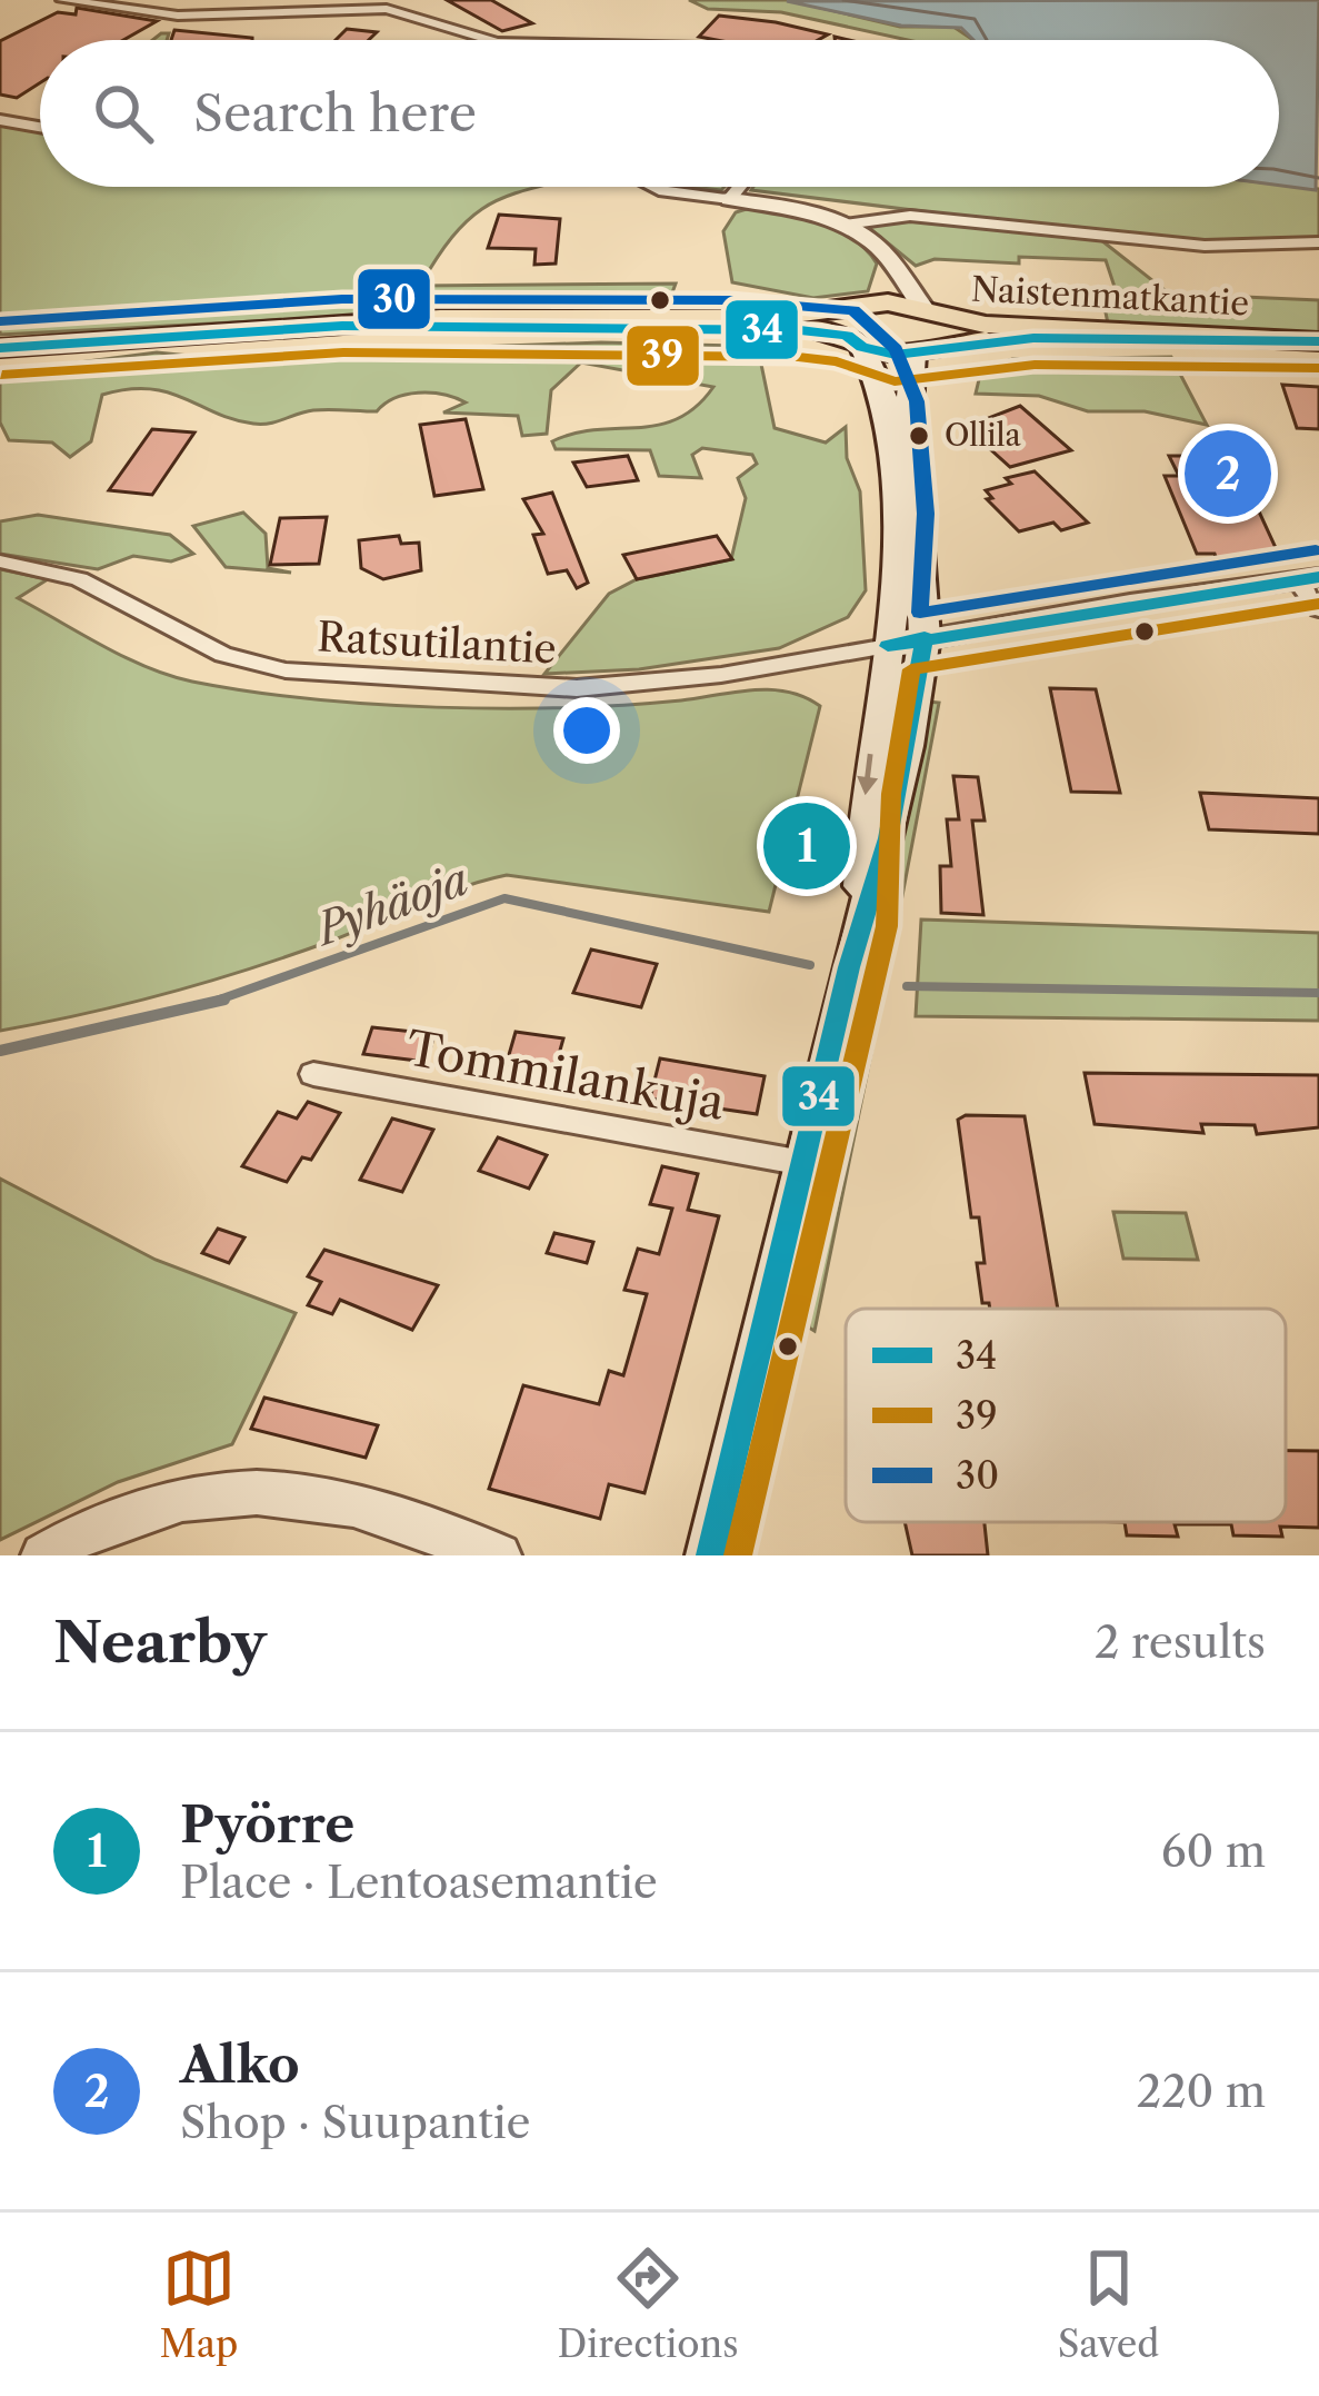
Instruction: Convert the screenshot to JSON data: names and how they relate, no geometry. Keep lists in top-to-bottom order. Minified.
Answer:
{"streets":{"main road":["Naistenmatkantie"],"street":["Ratsutilantie","Tommilankuja"]},"water":["Pyhäoja"],"places":["Ollila"],"lines":["transit line 30","transit line 34","transit line 39"],"legend":["34","39","30"],"page":{"search":"Search here","pins":["2","1"],"heading":["Nearby","2 results"],"list":[{"mark":"1","name":"Pyörre","note":"Place · Lentoasemantie","value":"60 m"},{"mark":"2","name":"Alko","note":"Shop · Suupantie","value":"220 m"}],"nav":["Map","Directions","Saved"]}}
